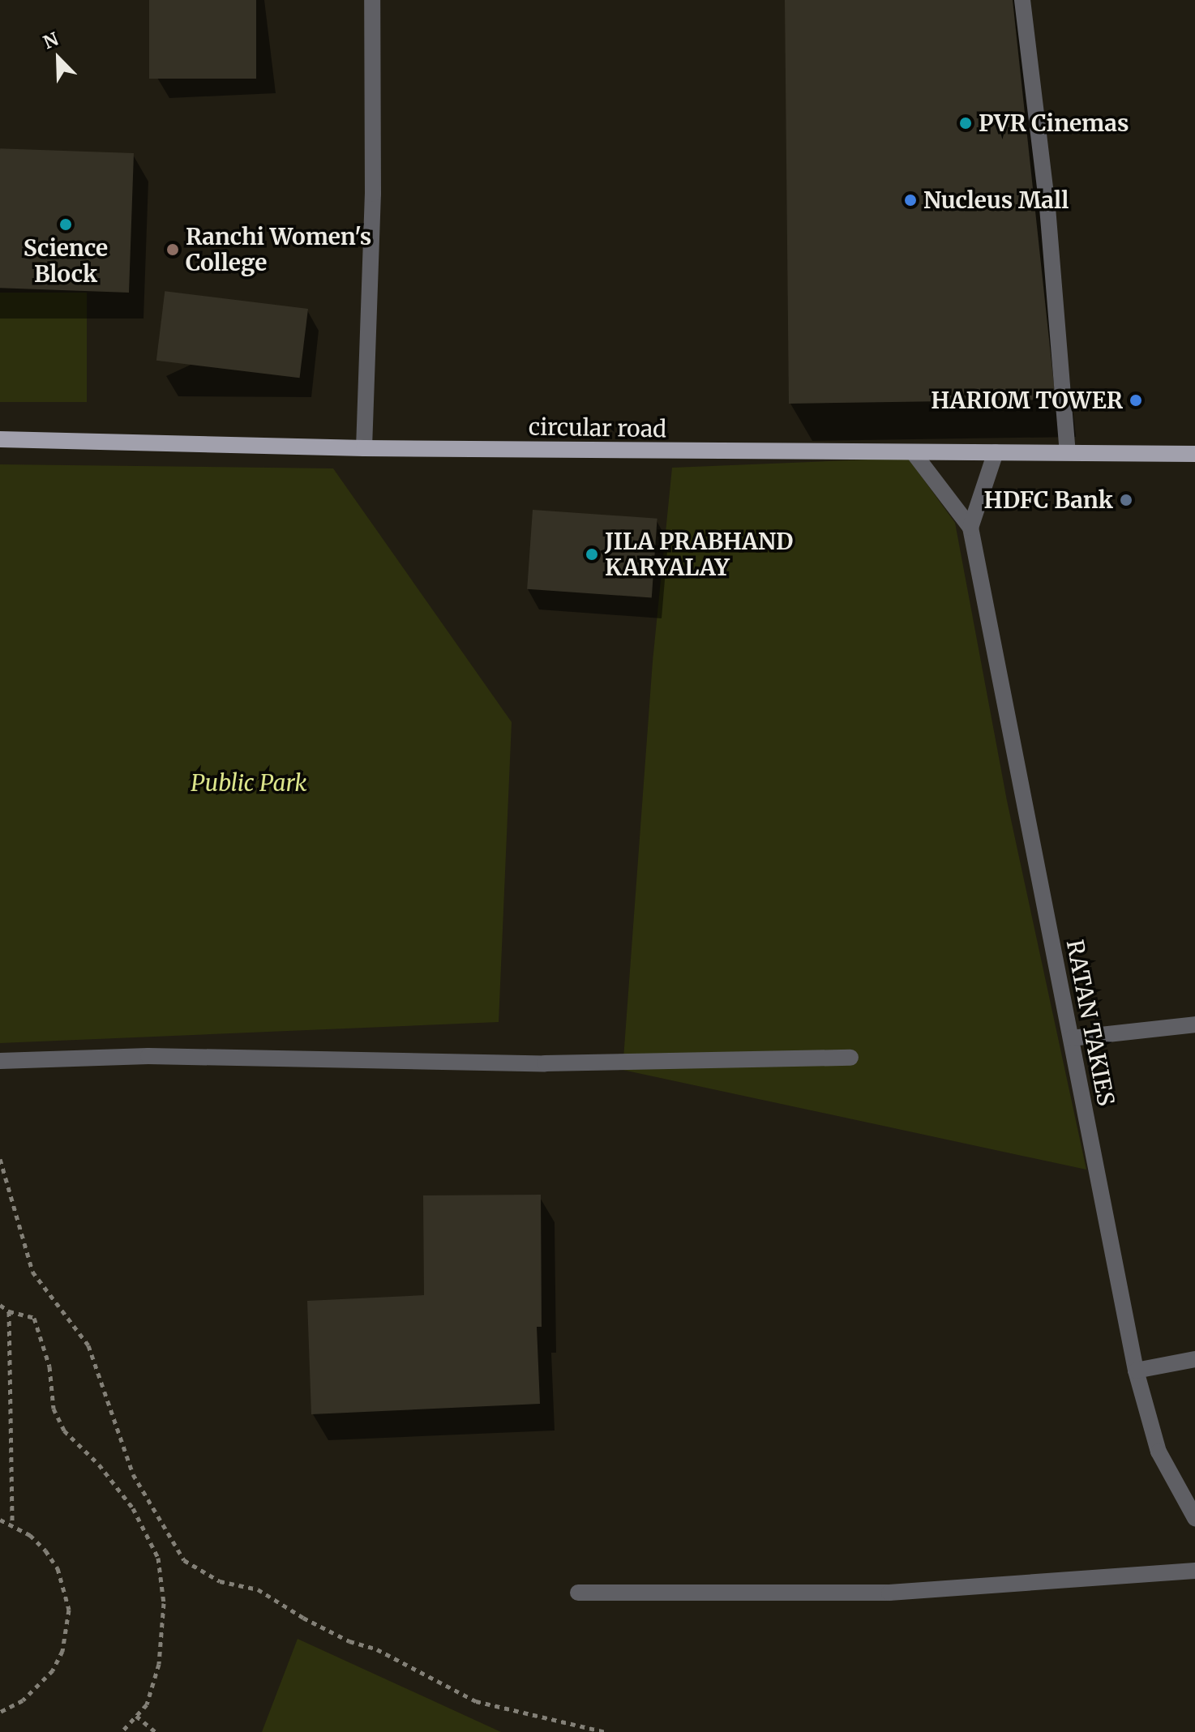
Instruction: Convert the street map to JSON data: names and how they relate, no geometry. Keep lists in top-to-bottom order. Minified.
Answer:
{"streets":{"main road":["circular road"],"street":["RATAN TAKIES"]},"crossings":[["circular road","RATAN TAKIES"]],"parks":["Public Park"],"places":["PVR Cinemas","Nucleus Mall","Science Block","Ranchi Women's College","HARIOM TOWER","HDFC Bank","JILA PRABHAND KARYALAY"],"north":"top left"}
